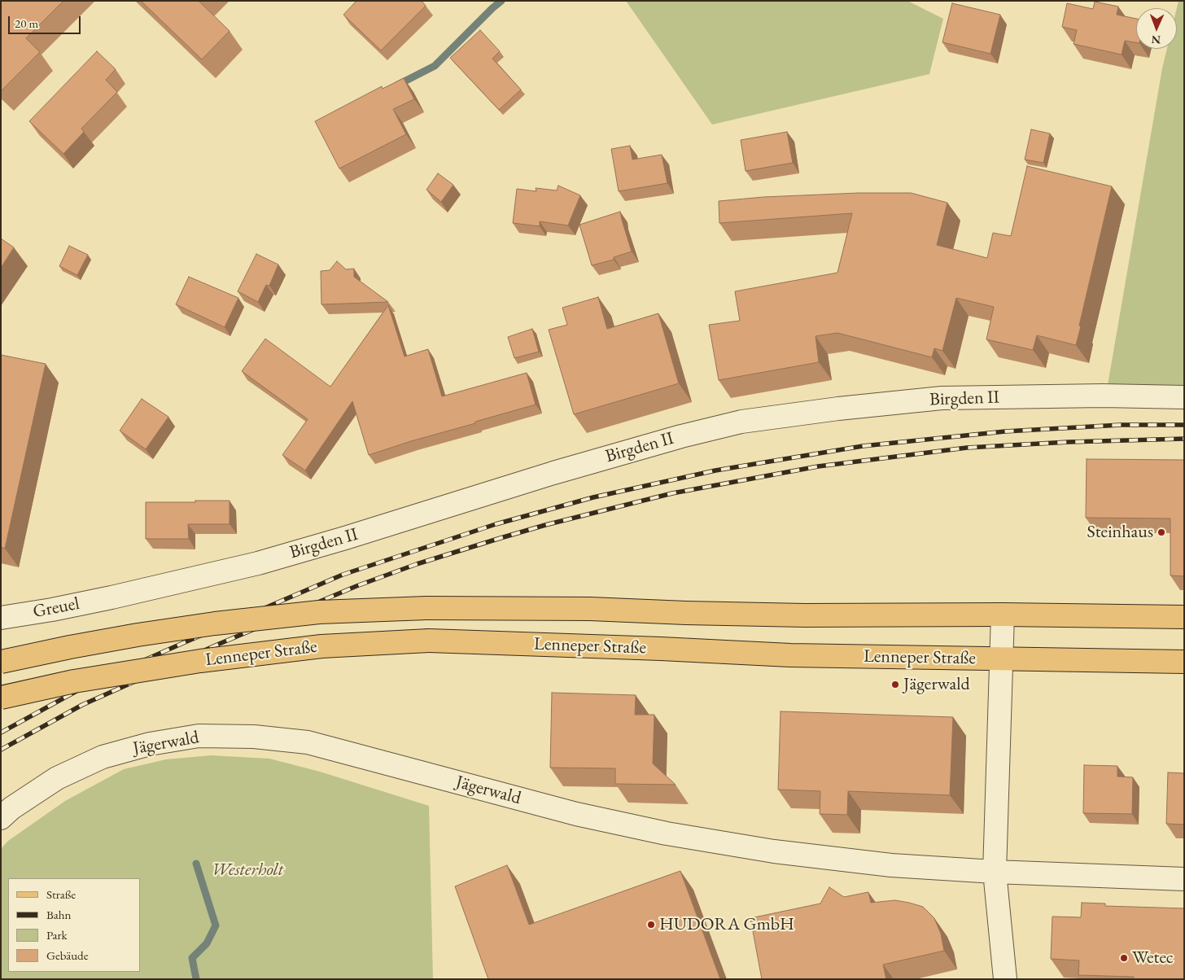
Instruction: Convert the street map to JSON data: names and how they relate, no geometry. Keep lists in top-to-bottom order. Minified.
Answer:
{"streets":{"main road":["Lenneper Straße"],"street":["Birgden II","Greuel","Jägerwald"]},"crossings":[["Birgden II","Greuel"]],"parks":["Westerholt"],"places":["Steinhaus","Jägerwald","HUDORA GmbH","Wetec"],"legend":["Straße","Bahn","Park","Gebäude"],"scale_bar":"20 m","north":"bottom"}
